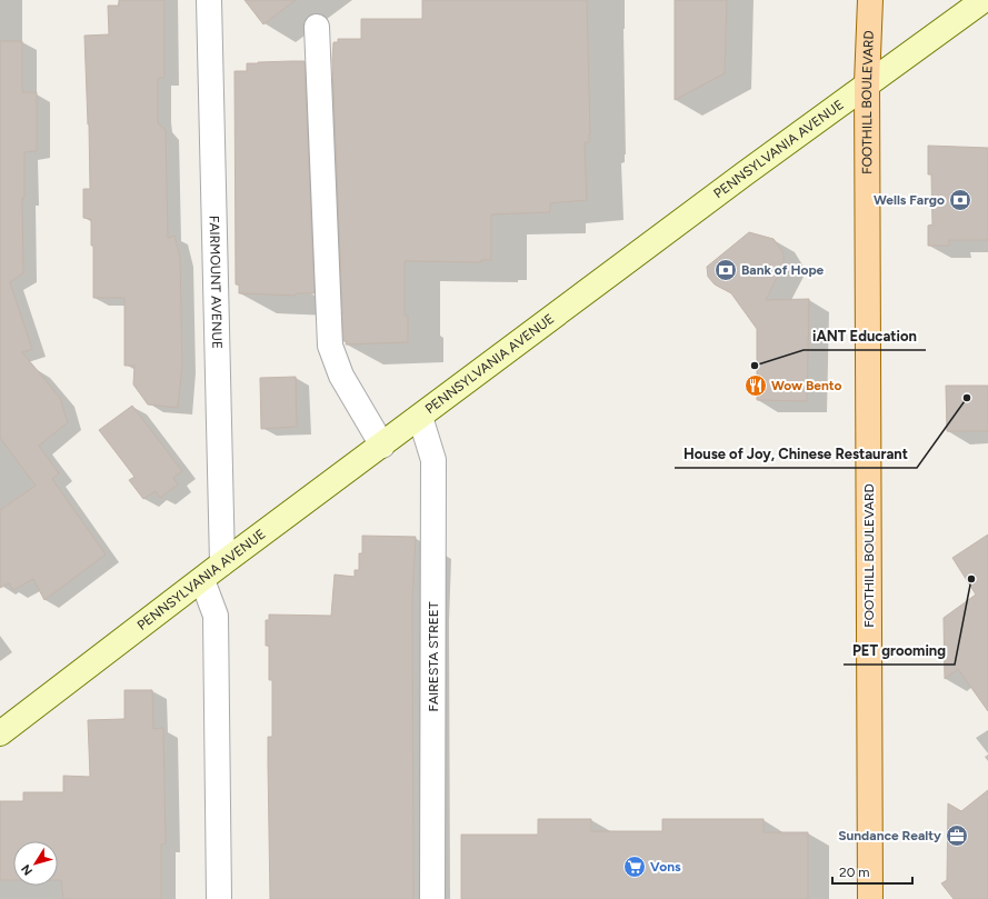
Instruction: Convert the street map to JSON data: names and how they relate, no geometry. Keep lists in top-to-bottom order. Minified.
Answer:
{"streets":{"main road":["FOOTHILL BOULEVARD","PENNSYLVANIA AVENUE"],"street":["FAIRMOUNT AVENUE","FAIRESTA STREET"]},"crossings":[["FOOTHILL BOULEVARD","PENNSYLVANIA AVENUE"],["PENNSYLVANIA AVENUE","FAIRMOUNT AVENUE"],["PENNSYLVANIA AVENUE","FAIRESTA STREET"]],"places":{"bank":["Wells Fargo","Bank of Hope"],"other":["iANT Education","House of Joy, Chinese Restaurant","PET grooming"],"restaurant":["Wow Bento"],"office":["Sundance Realty"],"supermarket":["Vons"]},"scale_bar":"20 m","north":"bottom left"}
